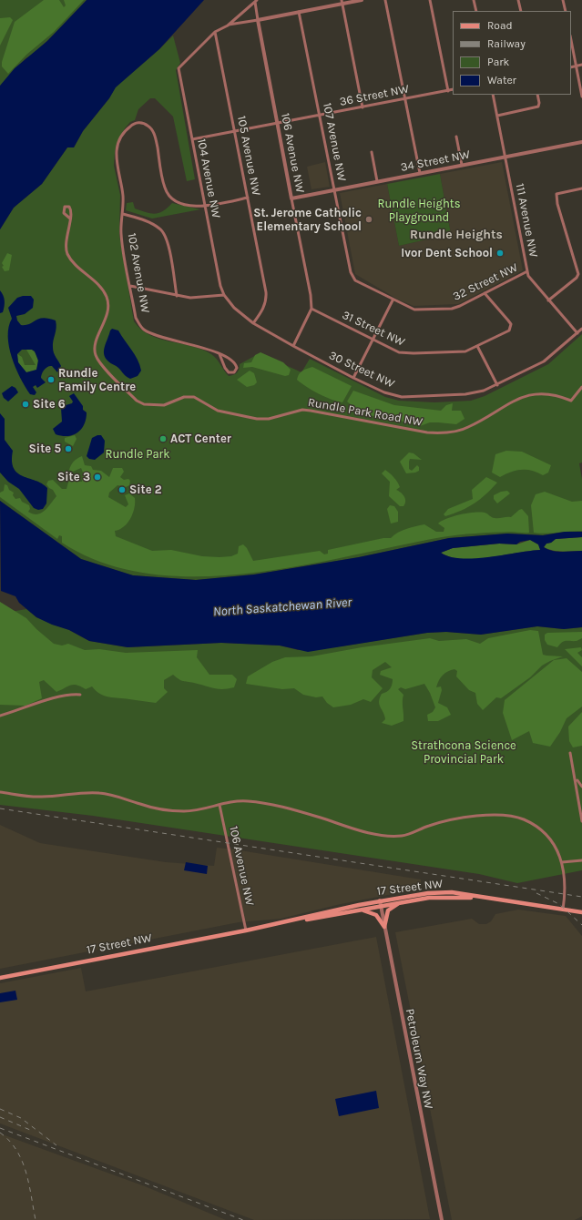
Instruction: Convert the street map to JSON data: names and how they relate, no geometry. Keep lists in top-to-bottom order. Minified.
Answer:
{"streets":{"main road":["17 Street NW"],"street":["36 Street NW","107 Avenue NW","106 Avenue NW","105 Avenue NW","34 Street NW","104 Avenue NW","111 Avenue NW","102 Avenue NW","32 Street NW","31 Street NW","30 Street NW","Rundle Park Road NW","Petroleum Way NW"]},"crossings":[["36 Street NW","107 Avenue NW"],["36 Street NW","106 Avenue NW"],["36 Street NW","105 Avenue NW"],["36 Street NW","104 Avenue NW"],["107 Avenue NW","34 Street NW"],["107 Avenue NW","32 Street NW"],["106 Avenue NW","34 Street NW"],["106 Avenue NW","31 Street NW"],["106 Avenue NW","17 Street NW"],["105 Avenue NW","104 Avenue NW"],["105 Avenue NW","30 Street NW"],["34 Street NW","111 Avenue NW"],["104 Avenue NW","102 Avenue NW"],["104 Avenue NW","30 Street NW"],["111 Avenue NW","32 Street NW"],["111 Avenue NW","30 Street NW"],["32 Street NW","31 Street NW"],["17 Street NW","Petroleum Way NW"]],"districts":["Rundle Heights"],"water":["North Saskatchewan River"],"parks":["Rundle Heights Playground","Rundle Park","Strathcona Science Provincial Park"],"places":["St. Jerome Catholic Elementary School","Ivor Dent School","Rundle Family Centre","Site 6","ACT Center","Site 5","Site 3","Site 2"],"legend":["Road","Railway","Park","Water"]}
